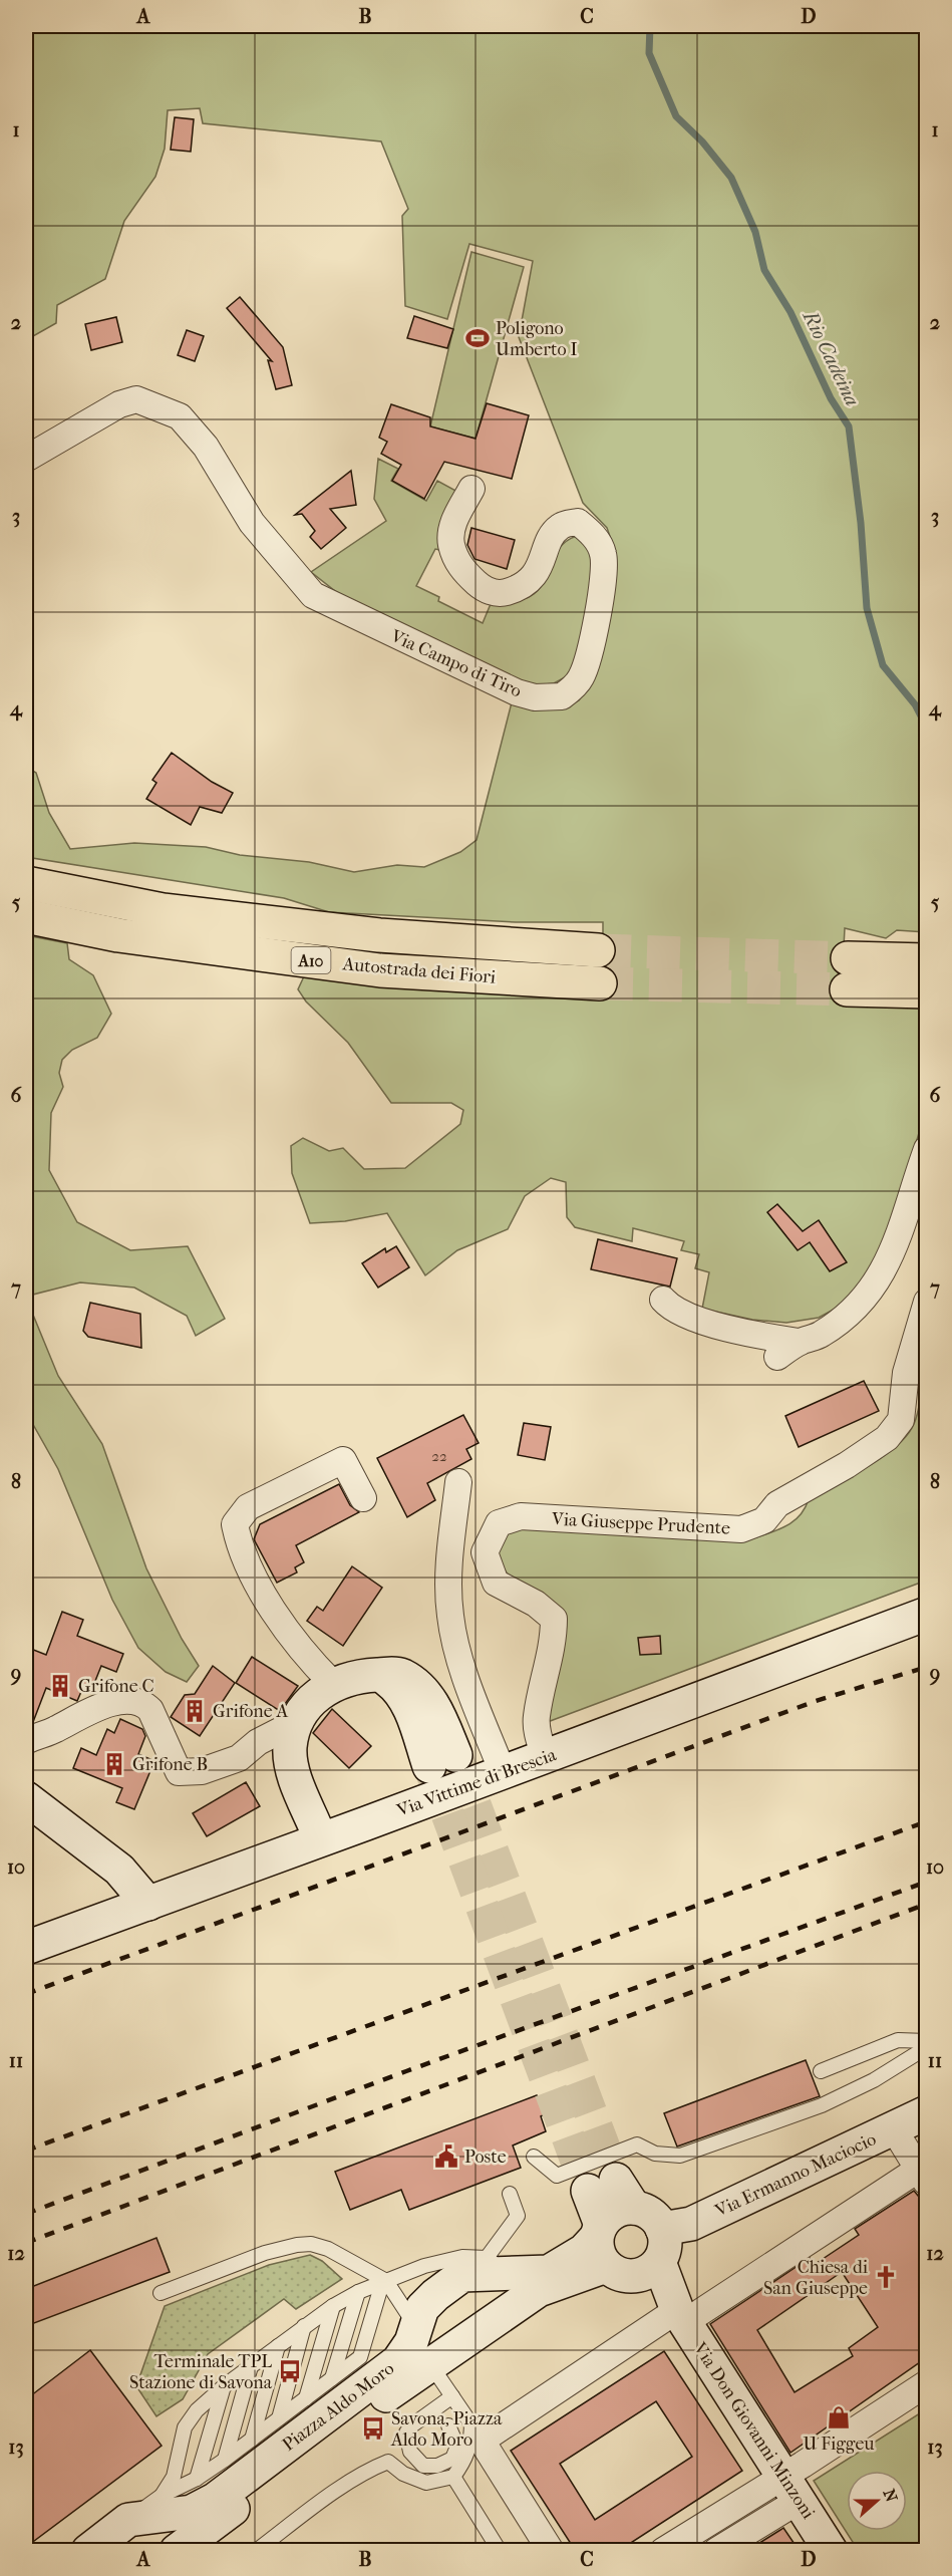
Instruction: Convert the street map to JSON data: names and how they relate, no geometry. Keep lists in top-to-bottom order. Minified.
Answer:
{"streets":{"highway":["A10","Autostrada dei Fiori"],"street":["Via Campo di Tiro","Via Giuseppe Prudente","Via Vittime di Brescia","Via Ermanno Maciocio","Piazza Aldo Moro","Via Don Giovanni Minzoni"]},"crossings":[["Via Giuseppe Prudente","Via Vittime di Brescia"],["Piazza Aldo Moro","Via Don Giovanni Minzoni"]],"water":["Rio Cadeina"],"places":{"sports":["Poligono Umberto I"],"building":["Grifone C","Grifone A","Grifone B"],"public building":["Poste"],"church":["Chiesa di San Giuseppe"],"bus stop":["Terminale TPL Stazione di Savona","Savona, Piazza Aldo Moro"],"shop":["U Figgeu"]},"house_numbers":["22"],"north":"right","grid":{"columns":["A","B","C","D"],"rows":["1","2","3","4","5","6","7","8","9","10","11","12","13"]}}
